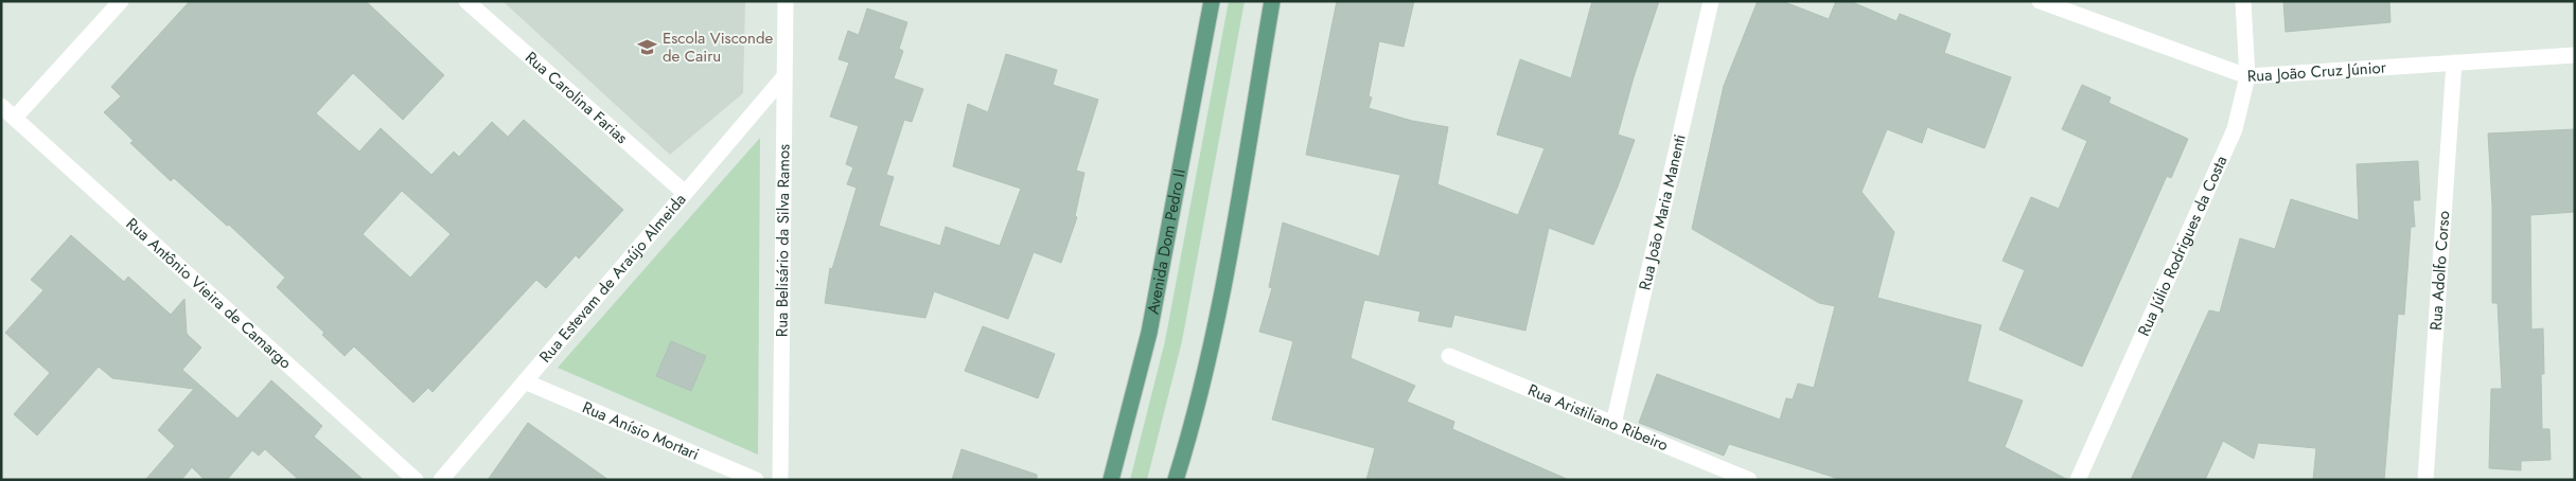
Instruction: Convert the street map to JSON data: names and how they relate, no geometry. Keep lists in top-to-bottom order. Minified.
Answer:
{"streets":{"main road":["Avenida Dom Pedro II"],"street":["Rua João Cruz Júnior","Rua Carolina Farias","Rua João Maria Manenti","Rua Belisário da Silva Ramos","Rua Júlio Rodrigues da Costa","Rua Adolfo Corso","Rua Estevam de Araújo Almeida","Rua Antônio Vieira de Camargo","Rua Aristiliano Ribeiro","Rua Anísio Mortari"]},"crossings":[["Rua João Cruz Júnior","Rua Júlio Rodrigues da Costa"],["Rua João Cruz Júnior","Rua Adolfo Corso"],["Rua Carolina Farias","Rua Estevam de Araújo Almeida"],["Rua João Maria Manenti","Rua Aristiliano Ribeiro"],["Rua Belisário da Silva Ramos","Rua Estevam de Araújo Almeida"],["Rua Estevam de Araújo Almeida","Rua Anísio Mortari"]],"places":{"school or university":["Escola Visconde de Cairu"]}}
